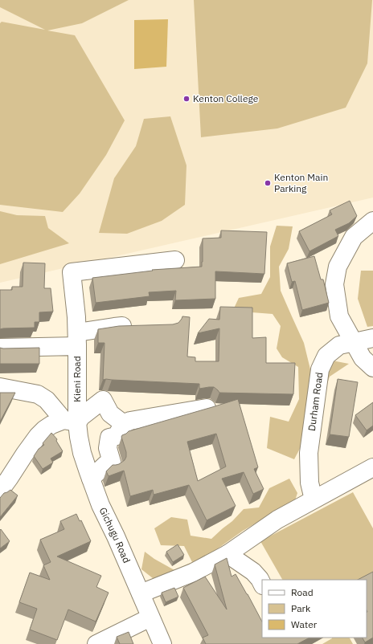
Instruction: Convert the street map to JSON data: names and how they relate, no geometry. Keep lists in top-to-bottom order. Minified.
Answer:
{"streets":{"street":["Kieni Road","Durham Road","Gichugu Road"]},"crossings":[["Kieni Road","Gichugu Road"]],"places":["Kenton College","Kenton Main Parking"],"legend":["Road","Park","Water"]}
